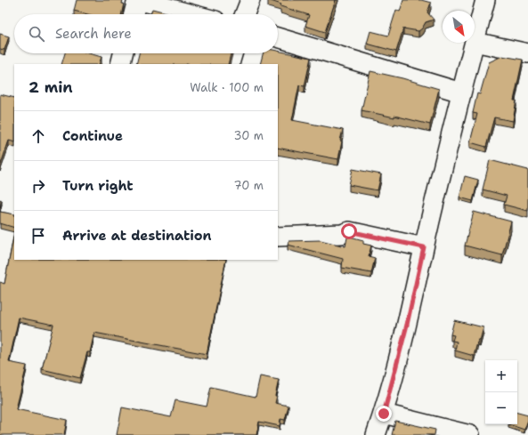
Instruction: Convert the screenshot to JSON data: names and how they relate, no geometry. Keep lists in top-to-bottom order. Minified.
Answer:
{"north":"bottom right","page":{"search":"Search here","heading":["2 min","Walk · 100 m"],"list":[["Continue","30 m"],["Turn right","70 m"],"Arrive at destination"],"map_buttons":["+","−"]}}
